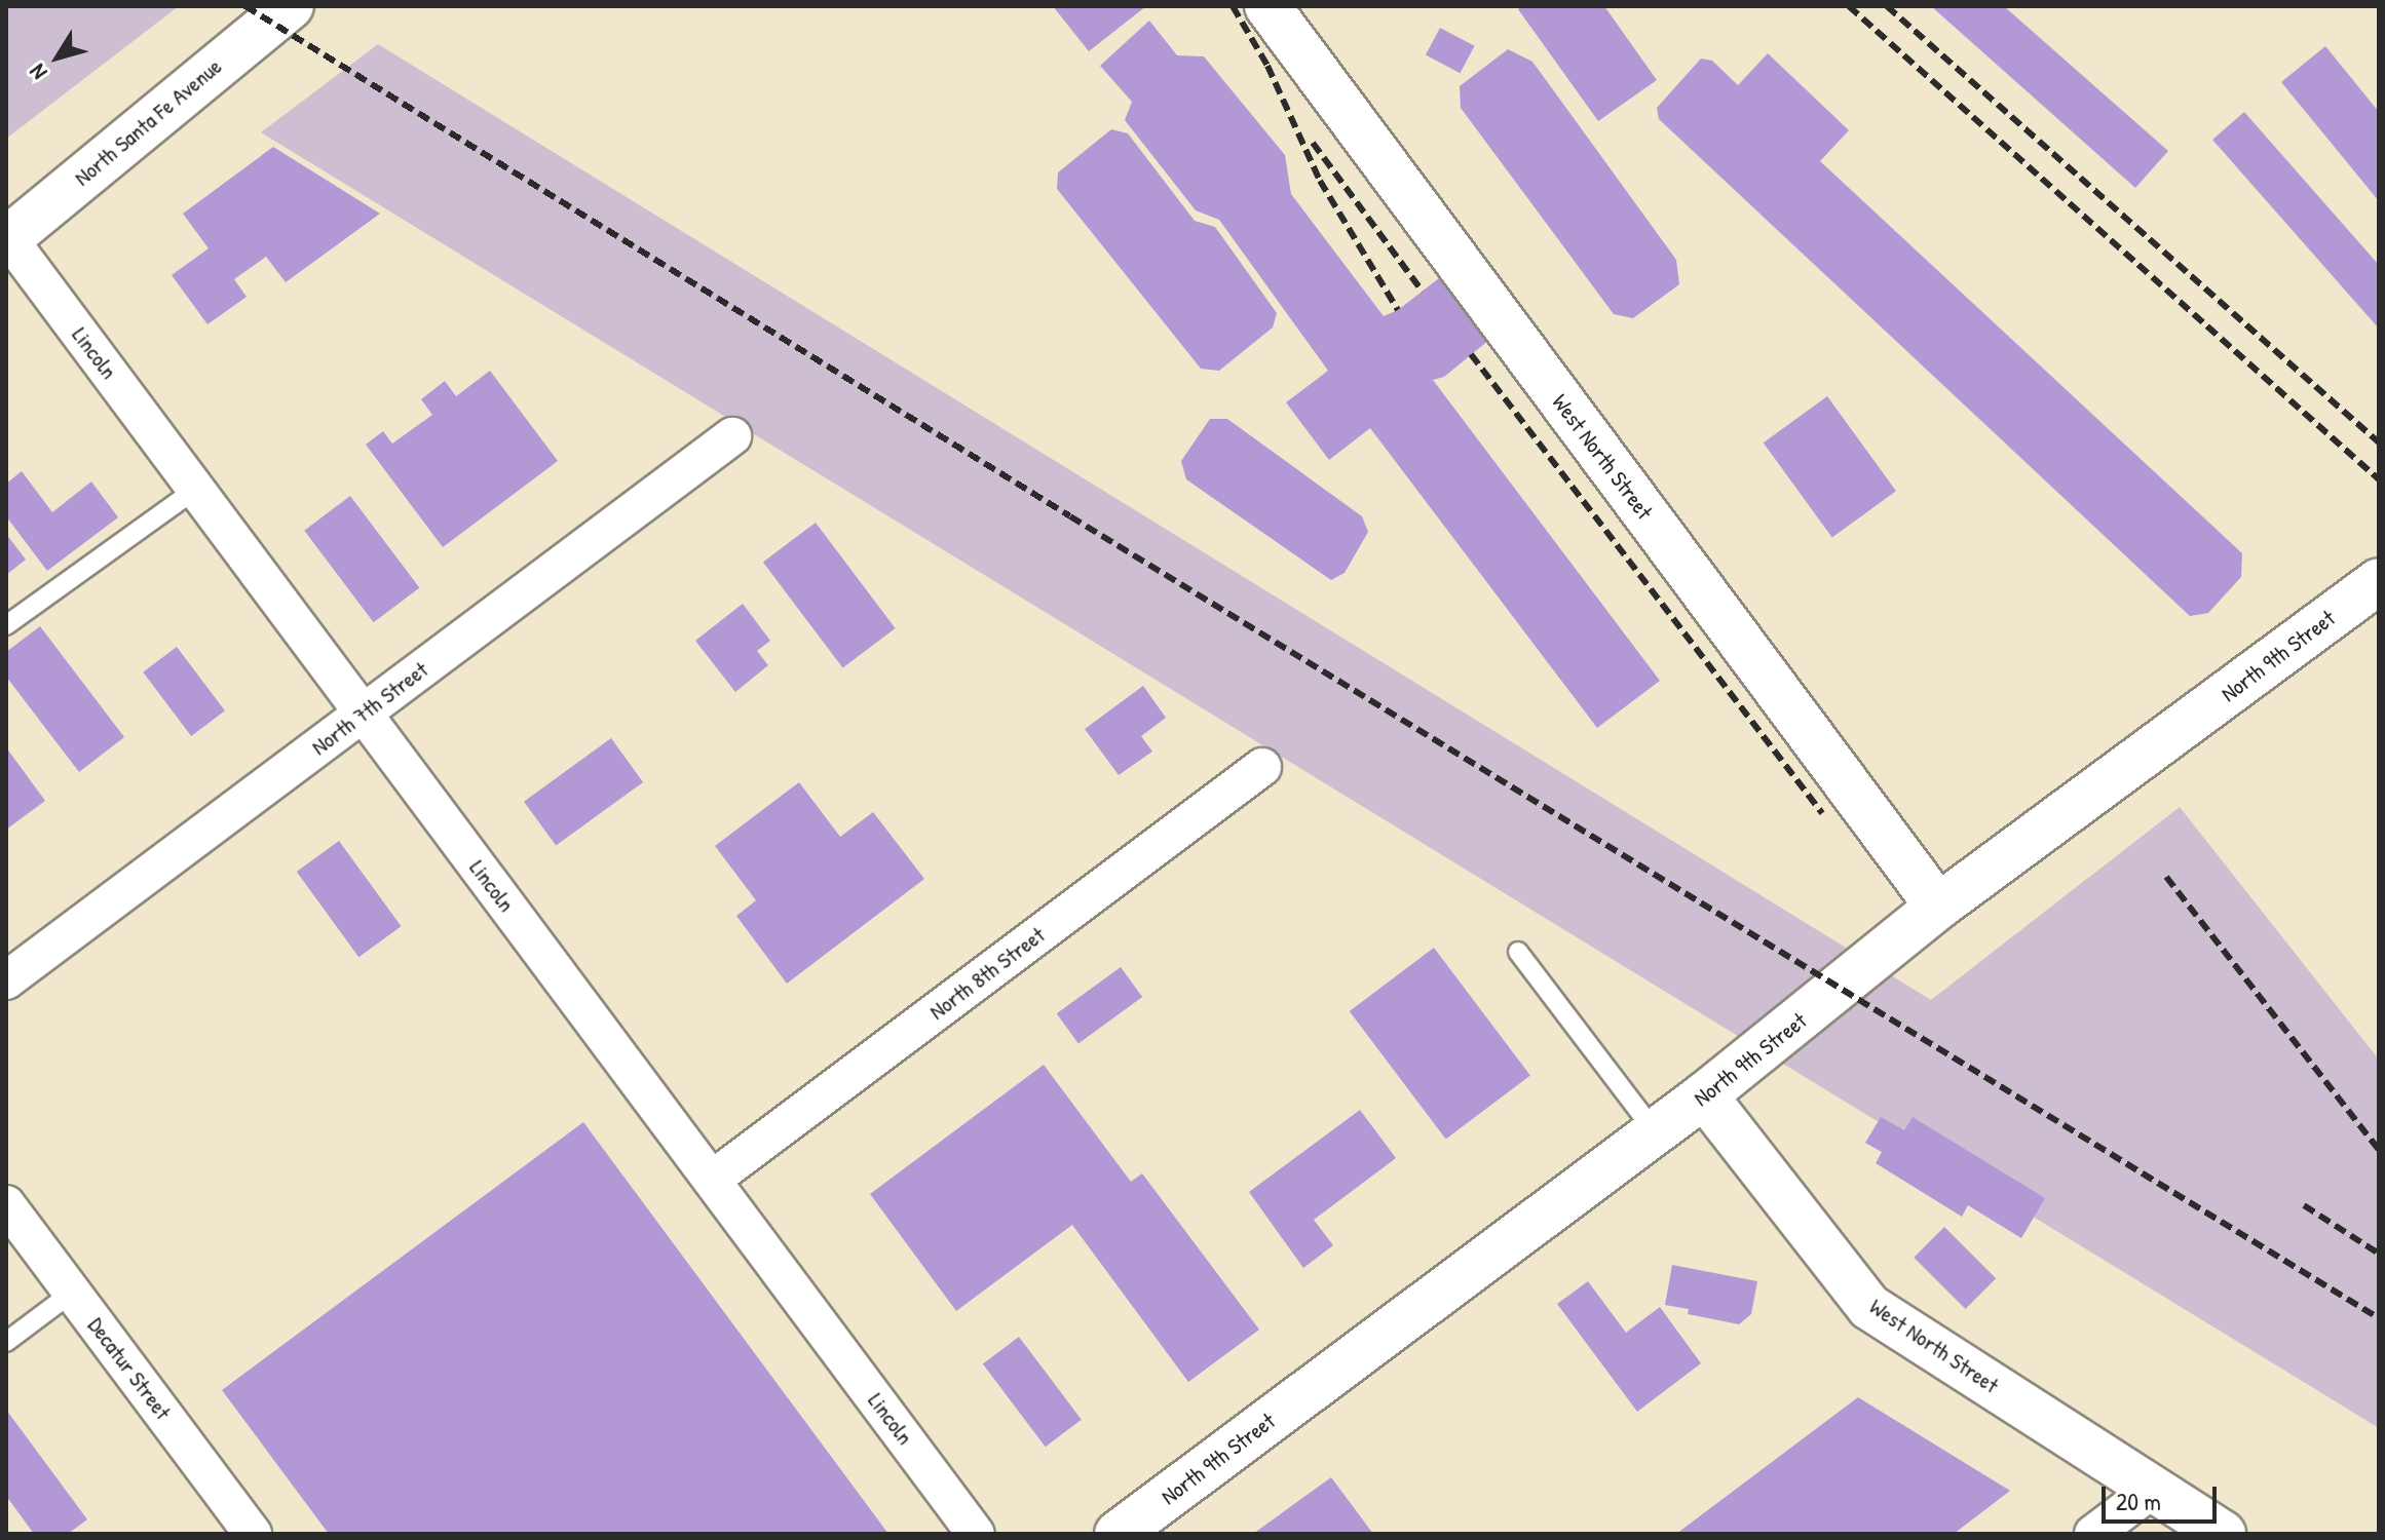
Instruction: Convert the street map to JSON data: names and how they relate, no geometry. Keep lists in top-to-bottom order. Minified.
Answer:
{"streets":{"main road":["North Santa Fe Avenue","West North Street","North 9th Street"],"street":["Lincoln","North 7th Street","North 8th Street","Decatur Street"]},"crossings":[["North Santa Fe Avenue","Lincoln"],["Lincoln","North 7th Street"],["Lincoln","North 8th Street"],["West North Street","North 9th Street"]],"scale_bar":"20 m","north":"bottom left"}
